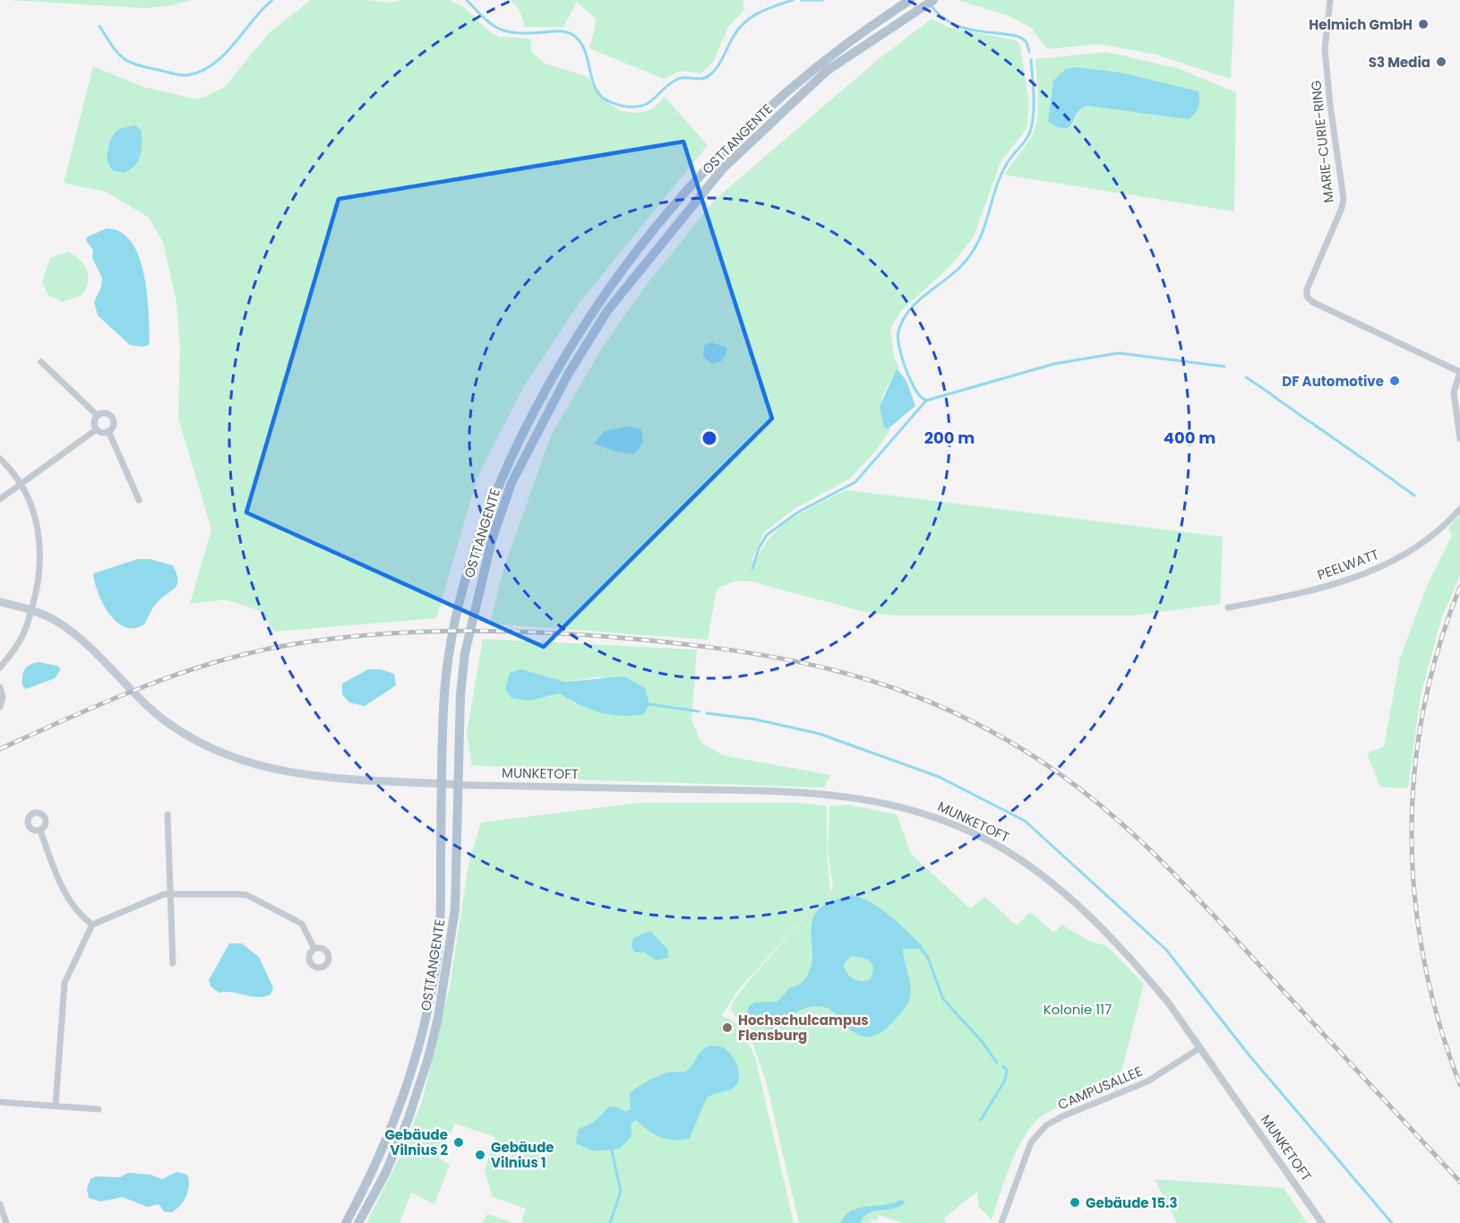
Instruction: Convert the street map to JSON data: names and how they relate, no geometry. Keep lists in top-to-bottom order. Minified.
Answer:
{"streets":{"main road":["OSTTANGENTE","MUNKETOFT"],"street":["MARIE-CURIE-RING","PEELWATT","CAMPUSALLEE"]},"crossings":[["OSTTANGENTE","MUNKETOFT"],["MUNKETOFT","CAMPUSALLEE"]],"parks":["Kolonie 117"],"places":["Helmich GmbH","S3 Media","DF Automotive","Hochschulcampus Flensburg","Gebäude Vilnius 2","Gebäude Vilnius 1","Gebäude 15.3"],"rings":["200 m","400 m"]}
